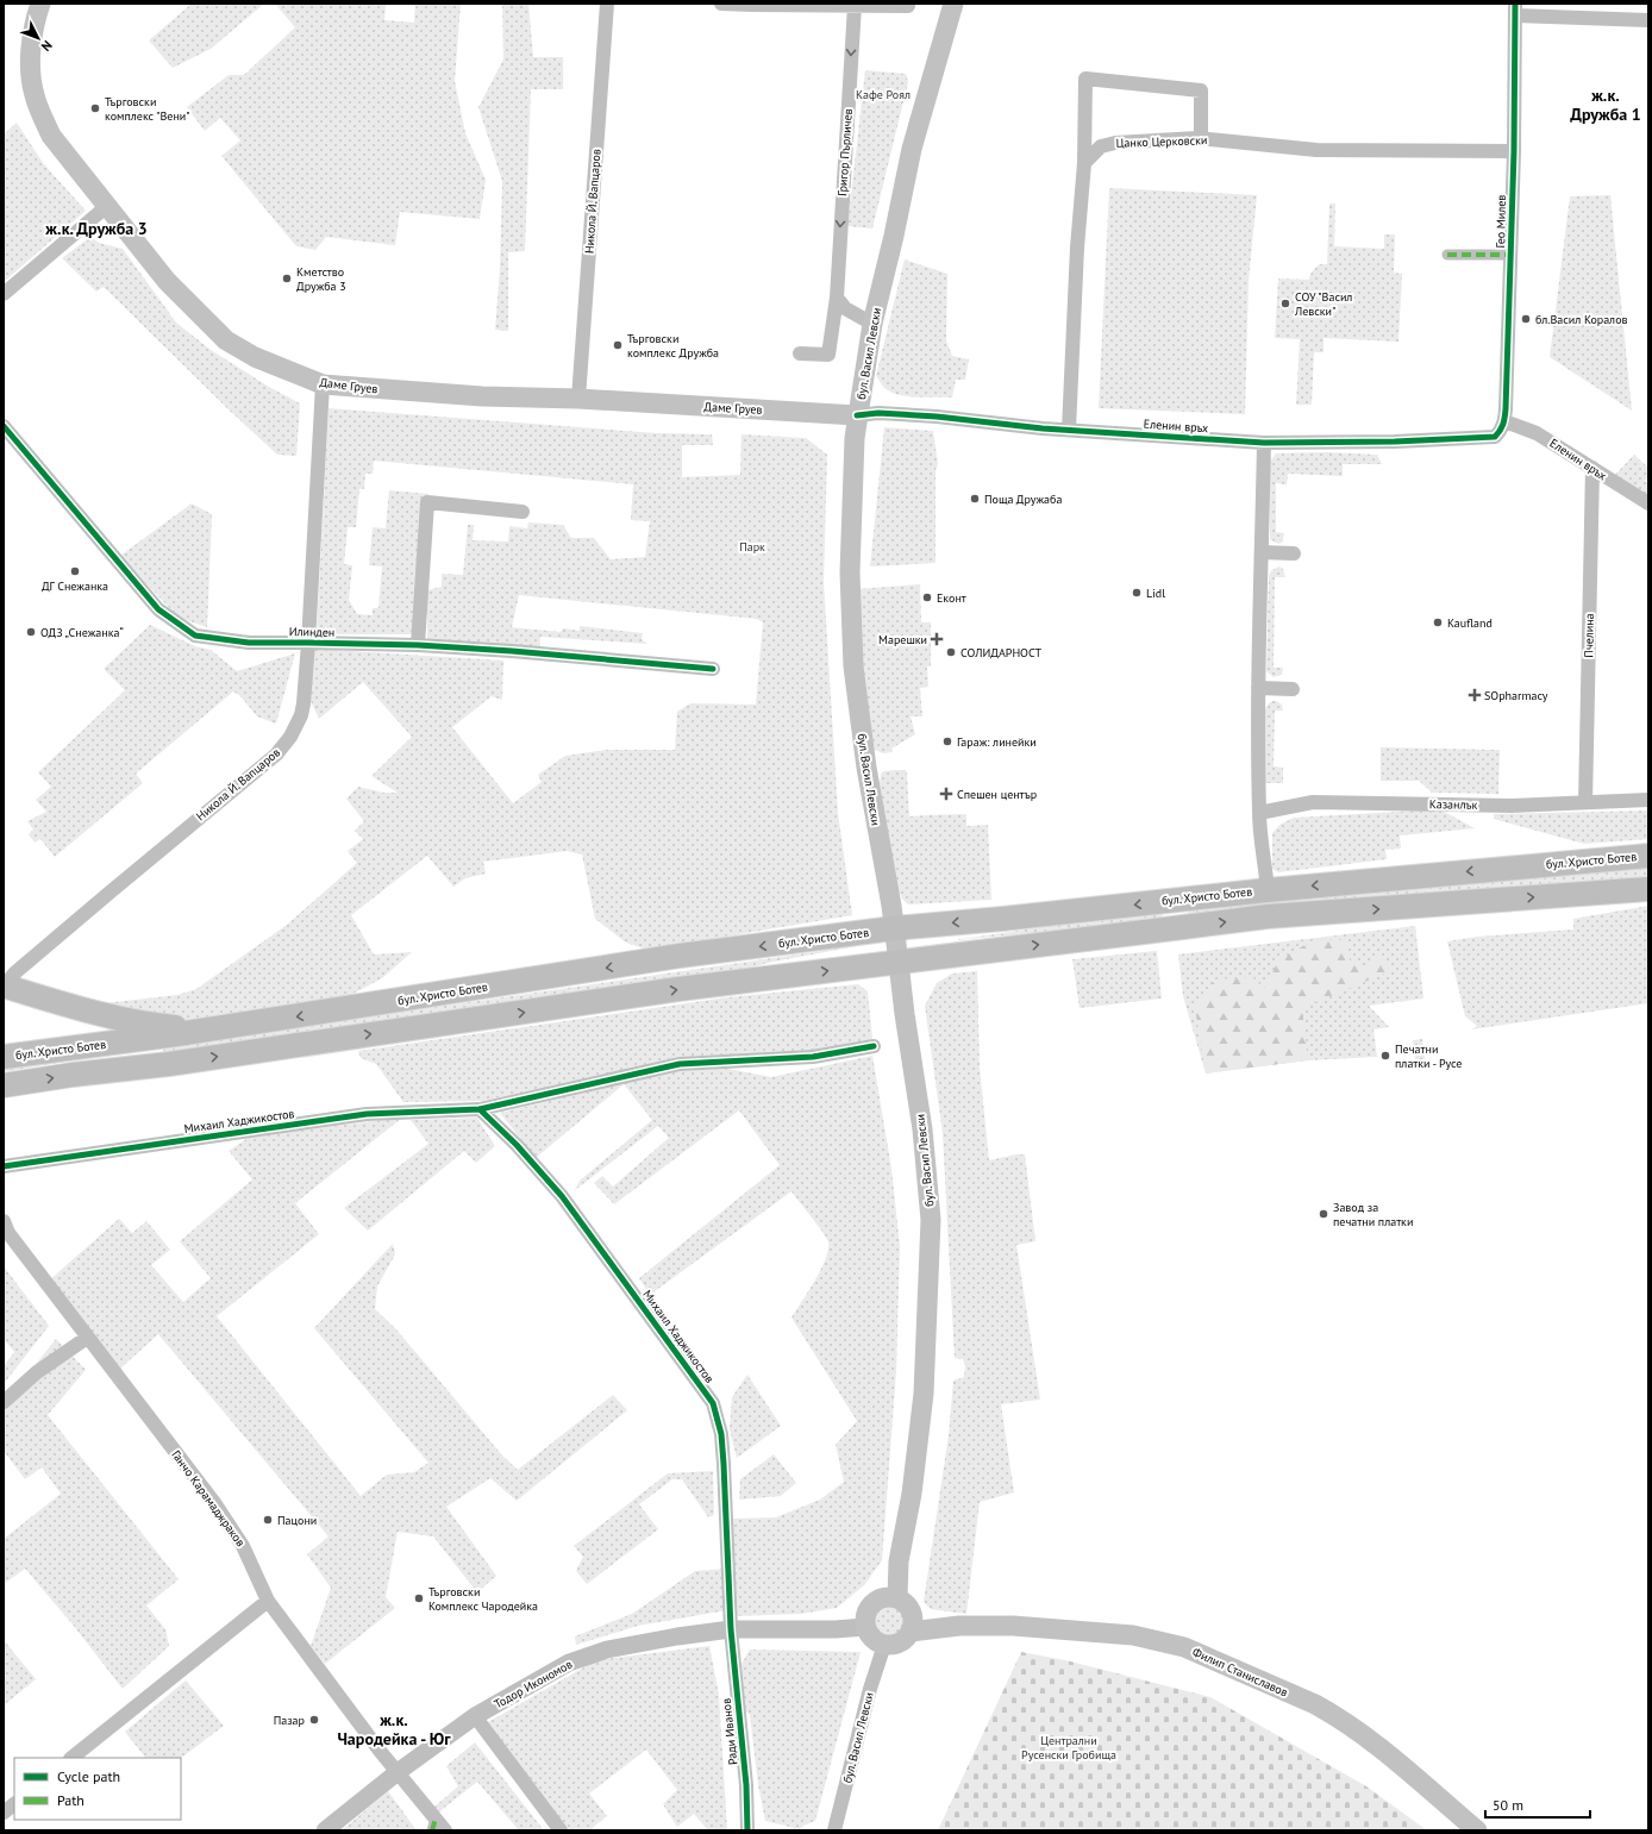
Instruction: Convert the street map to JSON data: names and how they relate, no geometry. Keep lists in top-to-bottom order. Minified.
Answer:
{"streets":{"highway":["бул. Христо Ботев"],"main road":["бул. Васил Левски","Даме Груев","Филип Станиславов"],"street":["Цанко Церковски","Григор Пърличев","Никола Й. Вапцаров","Гео Милев","Еленин връх","Илинден","Пчелина","Казанлък","Михаил Хаджикостов","Ганчо Карамаджраков","Тодор Икономов","Ради Иванов"]},"crossings":[["Цанко Церковски","Гео Милев"],["Никола Й. Вапцаров","Даме Груев"],["Никола Й. Вапцаров","Илинден"],["Гео Милев","Еленин връх"],["бул. Васил Левски","Даме Груев"],["бул. Васил Левски","Еленин връх"],["бул. Васил Левски","бул. Христо Ботев"],["бул. Васил Левски","Филип Станиславов"],["бул. Васил Левски","Тодор Икономов"],["Даме Груев","Еленин връх"],["Еленин връх","Пчелина"],["Пчелина","Казанлък"],["Михаил Хаджикостов","Тодор Икономов"],["Михаил Хаджикостов","Ради Иванов"],["Ганчо Карамаджраков","Тодор Икономов"],["Филип Станиславов","Тодор Икономов"],["Тодор Икономов","Ради Иванов"]],"one_way":["Григор Пърличев"],"districts":["ж.к. Дружба 1","ж.к. Дружба 3","ж.к. Чародейка - Юг"],"parks":["Кафе Роял","Парк","Централни Русенски Гробища"],"places":{"other":["Търговски комплекс \"Вени\"","Кметство Дружба 3","СОУ \"Васил Левски\"","бл.Васил Коралов","Търговски комплекс Дружба","Поща Дружаба","ДГ Снежанка","Lidl","Еконт","Kaufland","ОДЗ „Снежанка“","СОЛИДАРНОСТ","Гараж: линейки","Печатни платки - Русе","Завод за печатни платки","Пацони","Търговски Комплекс Чародейка","Пазар"],"health":["Марешки","SOpharmacy","Спешен център"]},"legend":["Cycle path","Path"],"scale_bar":"50 m","north":"bottom right"}
